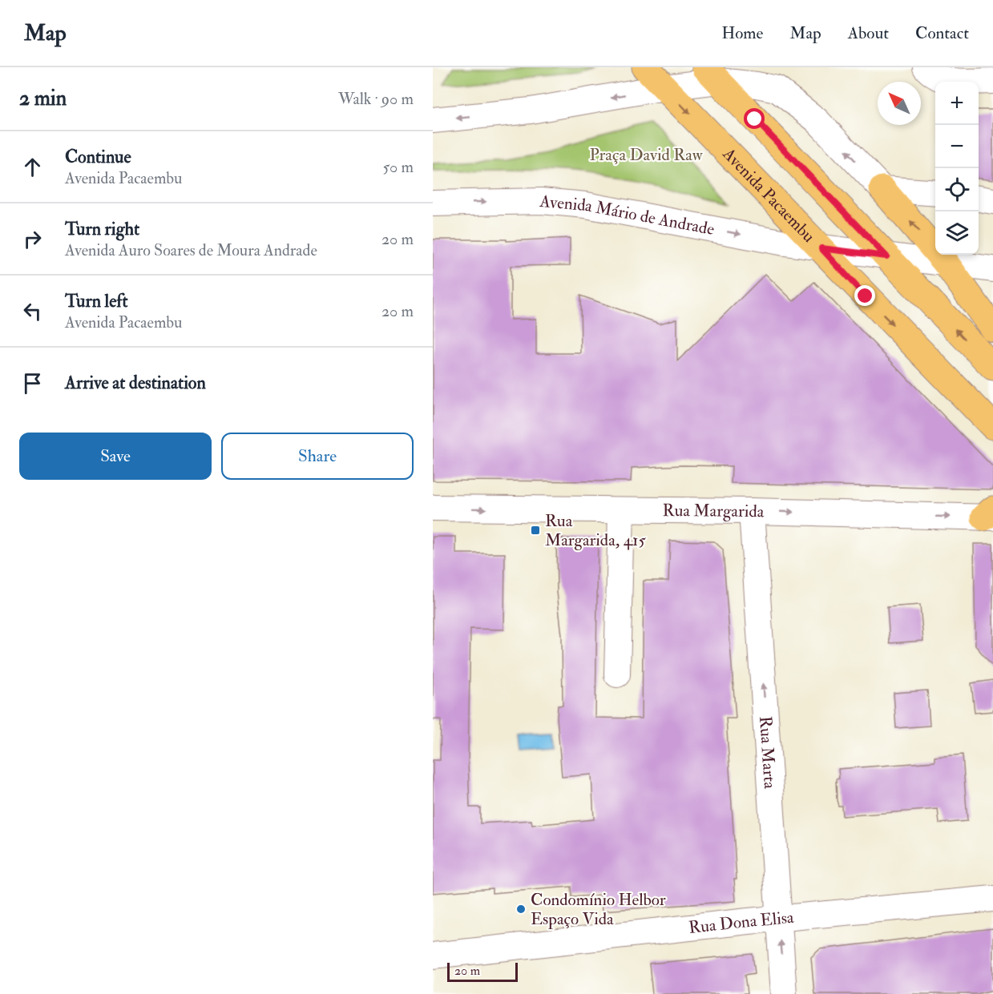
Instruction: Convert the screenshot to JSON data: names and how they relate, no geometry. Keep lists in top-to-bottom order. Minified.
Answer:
{"streets":{"main road":["Avenida Pacaembu"],"street":["Avenida Mário de Andrade","Rua Margarida","Rua Marta","Rua Dona Elisa"]},"crossings":[["Avenida Pacaembu","Avenida Mário de Andrade"],["Rua Margarida","Rua Marta"],["Rua Marta","Rua Dona Elisa"]],"one_way":["Rua Margarida"],"parks":["Praça David Raw"],"places":{"transit":["Rua Margarida, 415"],"other":["Condomínio Helbor Espaço Vida"]},"scale_bar":"20 m","north":"top left","page":{"header":"Map","nav":["Home","Map","About","Contact"],"heading":["2 min","Walk · 90 m"],"map_buttons":["+","−"],"list":[["Continue","Avenida Pacaembu","50 m"],["Turn right","Avenida Auro Soares de Moura Andrade","20 m"],["Turn left","Avenida Pacaembu","20 m"],"Arrive at destination"],"buttons":["Save","Share"],"scale":"20 m"}}
